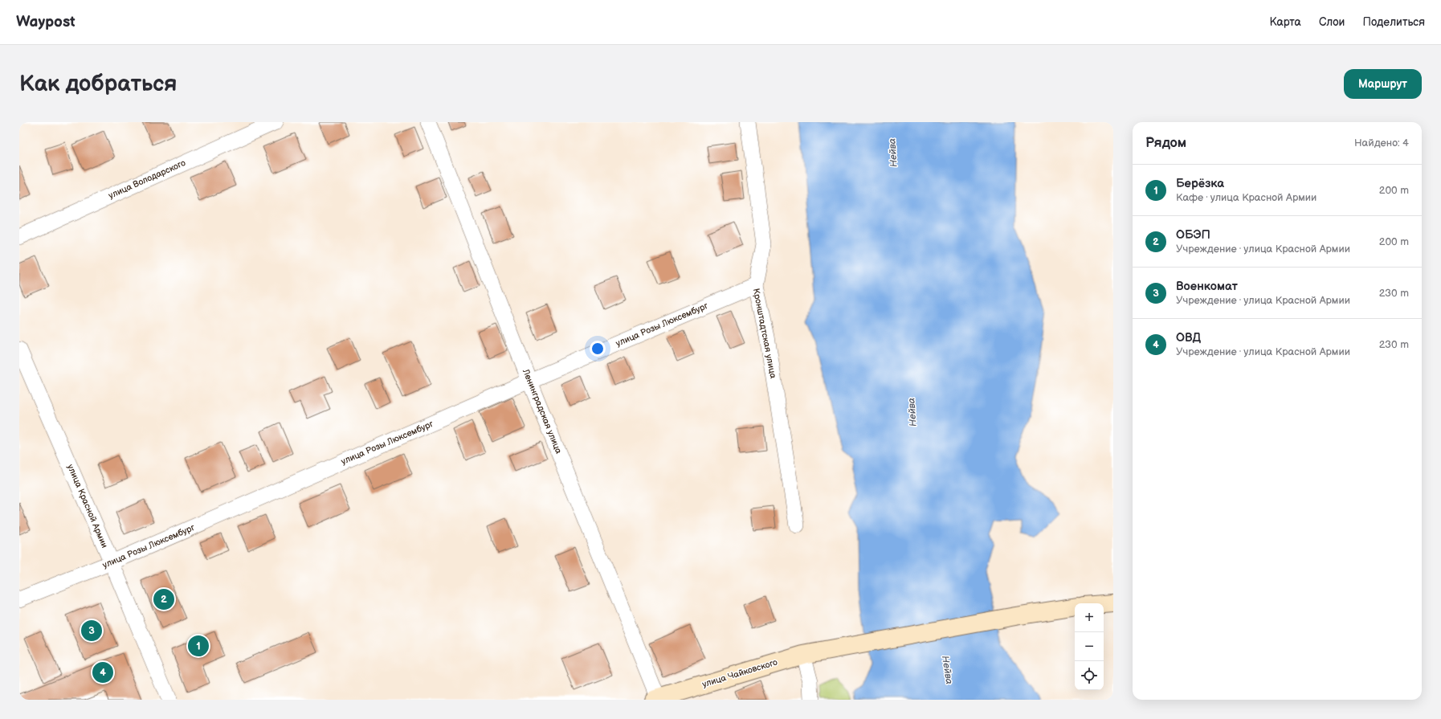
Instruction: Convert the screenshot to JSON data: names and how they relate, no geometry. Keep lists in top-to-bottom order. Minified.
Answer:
{"streets":{"main road":["улица Чайковского"],"street":["улица Володарского","улица Розы Люксембург","Кронштадтская улица","Ленинградская улица","улица Красной Армии"]},"crossings":[["улица Розы Люксембург","Кронштадтская улица"],["улица Розы Люксембург","Ленинградская улица"],["улица Розы Люксембург","улица Красной Армии"],["Ленинградская улица","улица Чайковского"]],"water":["Нейва"],"page":{"header":"Waypost","nav":["Карта","Слои","Поделиться"],"buttons":"Маршрут","title":"Как добраться","heading":["Рядом","Найдено: 4"],"list":[{"mark":"1","name":"Берёзка","note":"Кафе · улица Красной Армии","value":"200 m"},{"mark":"2","name":"ОБЭП","note":"Учреждение · улица Красной Армии","value":"200 m"},{"mark":"3","name":"Военкомат","note":"Учреждение · улица Красной Армии","value":"230 m"},{"mark":"4","name":"ОВД","note":"Учреждение · улица Красной Армии","value":"230 m"}],"pins":["2","3","1","4"],"map_buttons":["+","−"]}}
